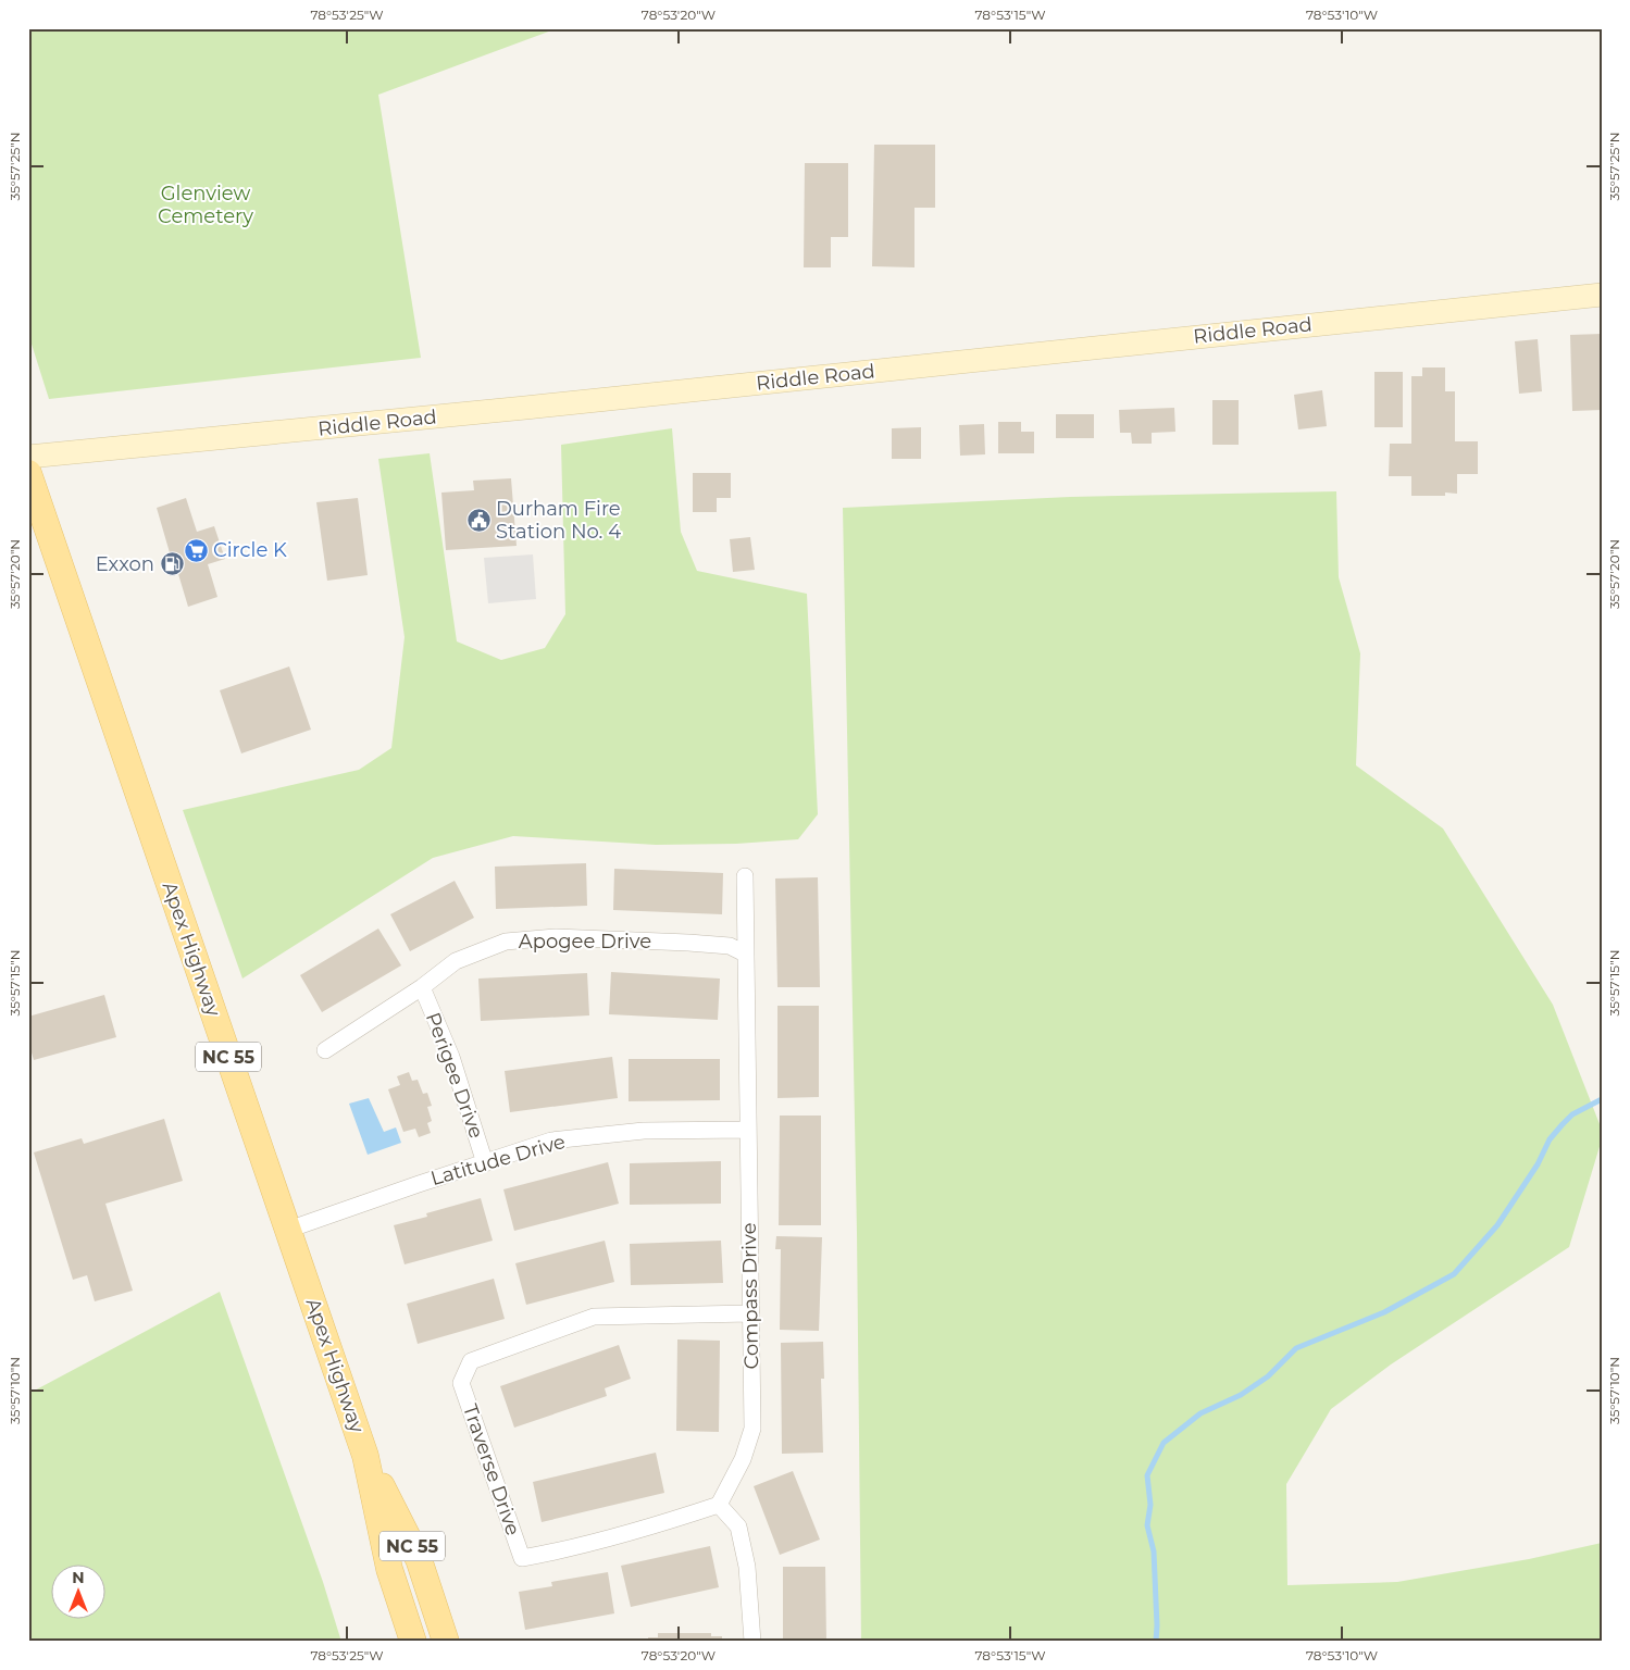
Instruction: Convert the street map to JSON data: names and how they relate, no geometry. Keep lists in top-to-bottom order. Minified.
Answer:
{"streets":{"main road":["Riddle Road","Apex Highway","NC 55"],"street":["Apogee Drive","Perigee Drive","Latitude Drive","Compass Drive","Traverse Drive"]},"crossings":[["Apogee Drive","Perigee Drive"],["Apogee Drive","Compass Drive"],["Apex Highway","Latitude Drive"],["Perigee Drive","Latitude Drive"],["Latitude Drive","Compass Drive"],["Compass Drive","Traverse Drive"]],"parks":["Glenview Cemetery"],"places":{"public building":["Durham Fire Station No. 4"],"supermarket":["Circle K"],"fuel station":["Exxon"]},"north":"top","coordinates":["78°53'25\"W","78°53'20\"W","78°53'15\"W","78°53'10\"W","35°57'25\"N","35°57'20\"N","35°57'15\"N","35°57'10\"N"]}
